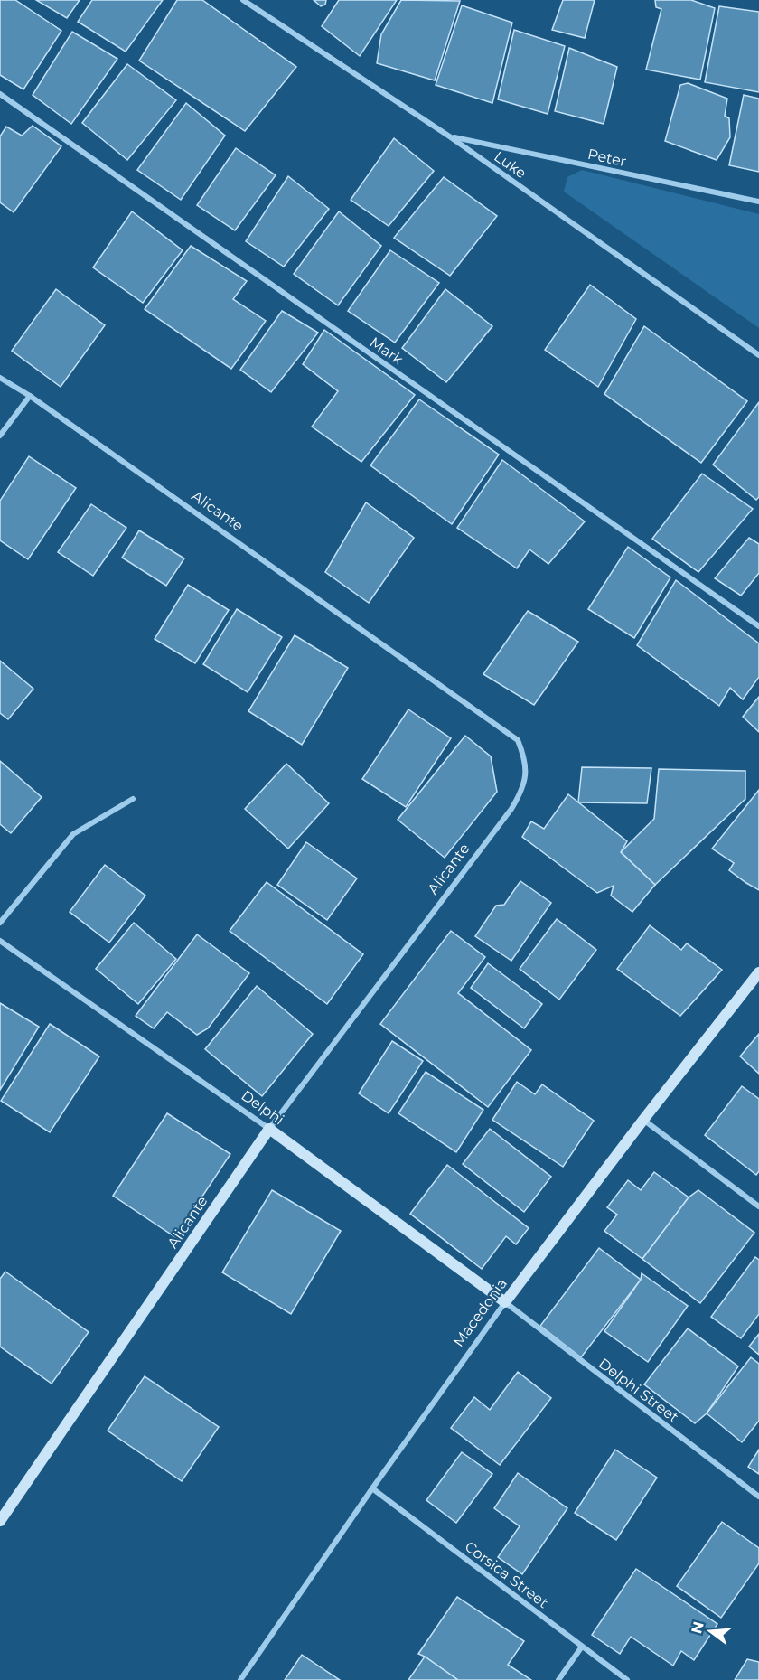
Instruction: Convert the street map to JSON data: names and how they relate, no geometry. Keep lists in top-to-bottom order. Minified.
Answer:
{"streets":{"street":["Peter","Luke","Mark","Alicante","Delphi","Macedonia","Delphi Street","Corsica Street"]},"crossings":[["Peter","Luke"],["Alicante","Delphi"],["Delphi","Macedonia"],["Delphi","Delphi Street"],["Macedonia","Delphi Street"],["Macedonia","Corsica Street"]],"north":"left"}
